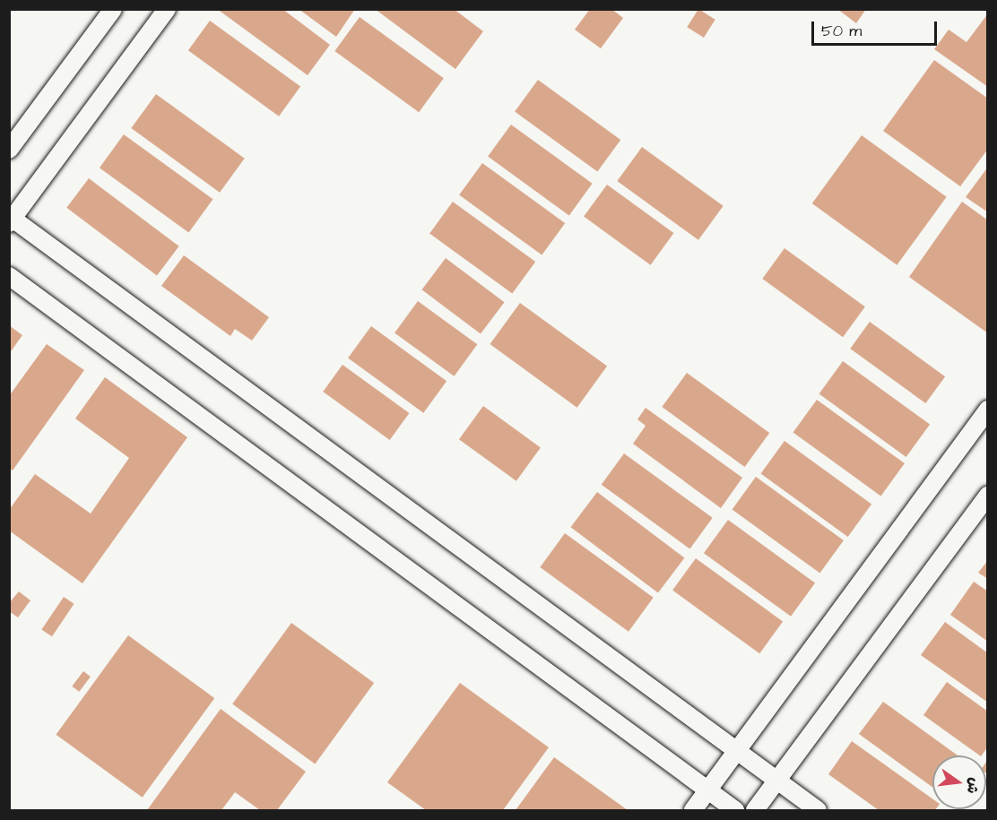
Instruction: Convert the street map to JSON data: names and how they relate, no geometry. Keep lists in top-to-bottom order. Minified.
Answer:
{"scale_bar":"50 m","north":"right"}
